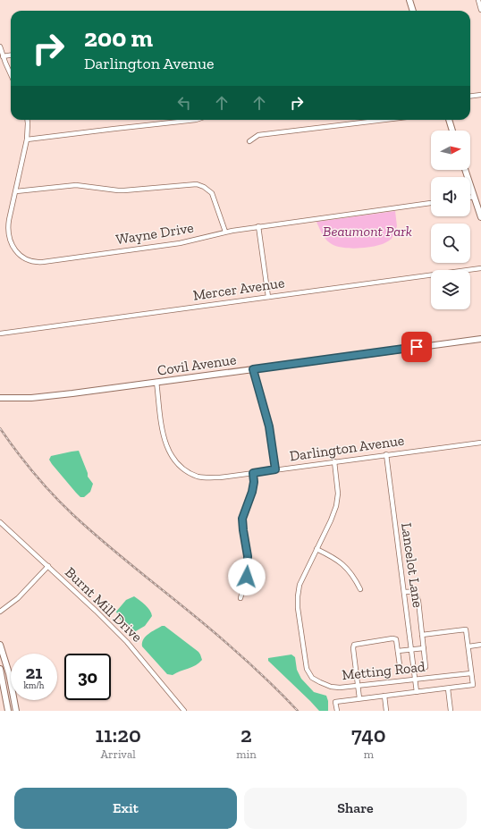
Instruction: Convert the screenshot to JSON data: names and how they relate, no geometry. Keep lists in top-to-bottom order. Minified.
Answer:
{"streets":{"main road":["Covil Avenue"],"street":["Wayne Drive","Mercer Avenue","Darlington Avenue","Lancelot Lane","Burnt Mill Drive","Metting Road"]},"crossings":[["Covil Avenue","Darlington Avenue"],["Darlington Avenue","Lancelot Lane"],["Darlington Avenue","Metting Road"],["Lancelot Lane","Metting Road"]],"parks":["Beaumont Park"],"north":"right","page":{"turn":["200 m","Darlington Avenue"],"speed":"21 km/h","limit":"30","eta":["11:20","Arrival","2","min","740","m"],"buttons":["Exit","Share"]}}
